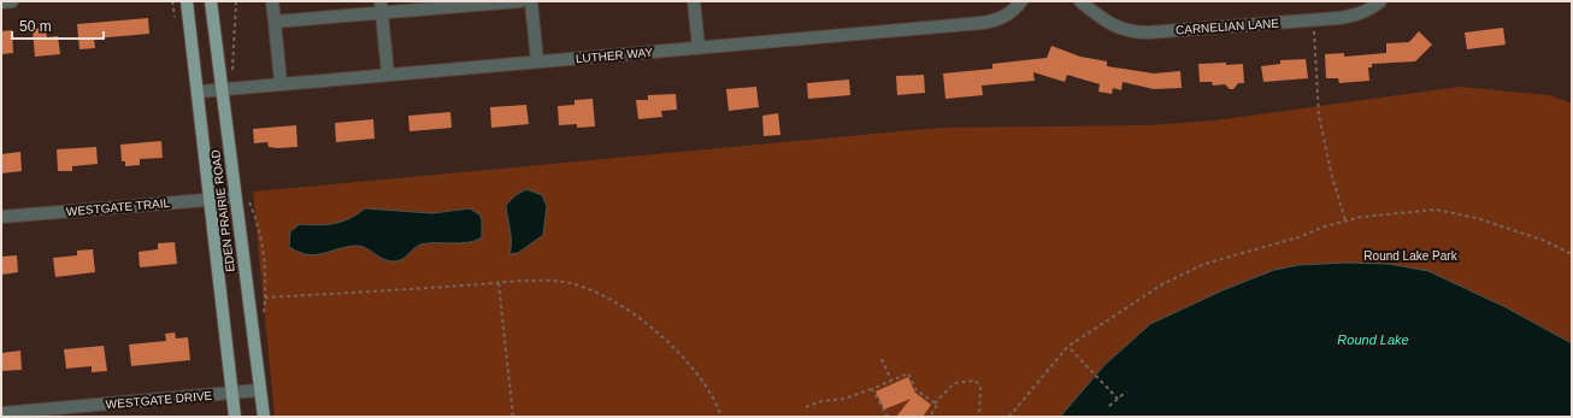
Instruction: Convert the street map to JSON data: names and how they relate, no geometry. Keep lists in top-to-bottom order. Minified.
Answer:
{"streets":{"main road":["EDEN PRAIRIE ROAD"],"street":["CARNELIAN LANE","LUTHER WAY","WESTGATE TRAIL","WESTGATE DRIVE"]},"crossings":[["LUTHER WAY","EDEN PRAIRIE ROAD"],["WESTGATE TRAIL","EDEN PRAIRIE ROAD"],["EDEN PRAIRIE ROAD","WESTGATE DRIVE"]],"water":["Round Lake"],"parks":["Round Lake Park"],"scale_bar":"50 m"}
